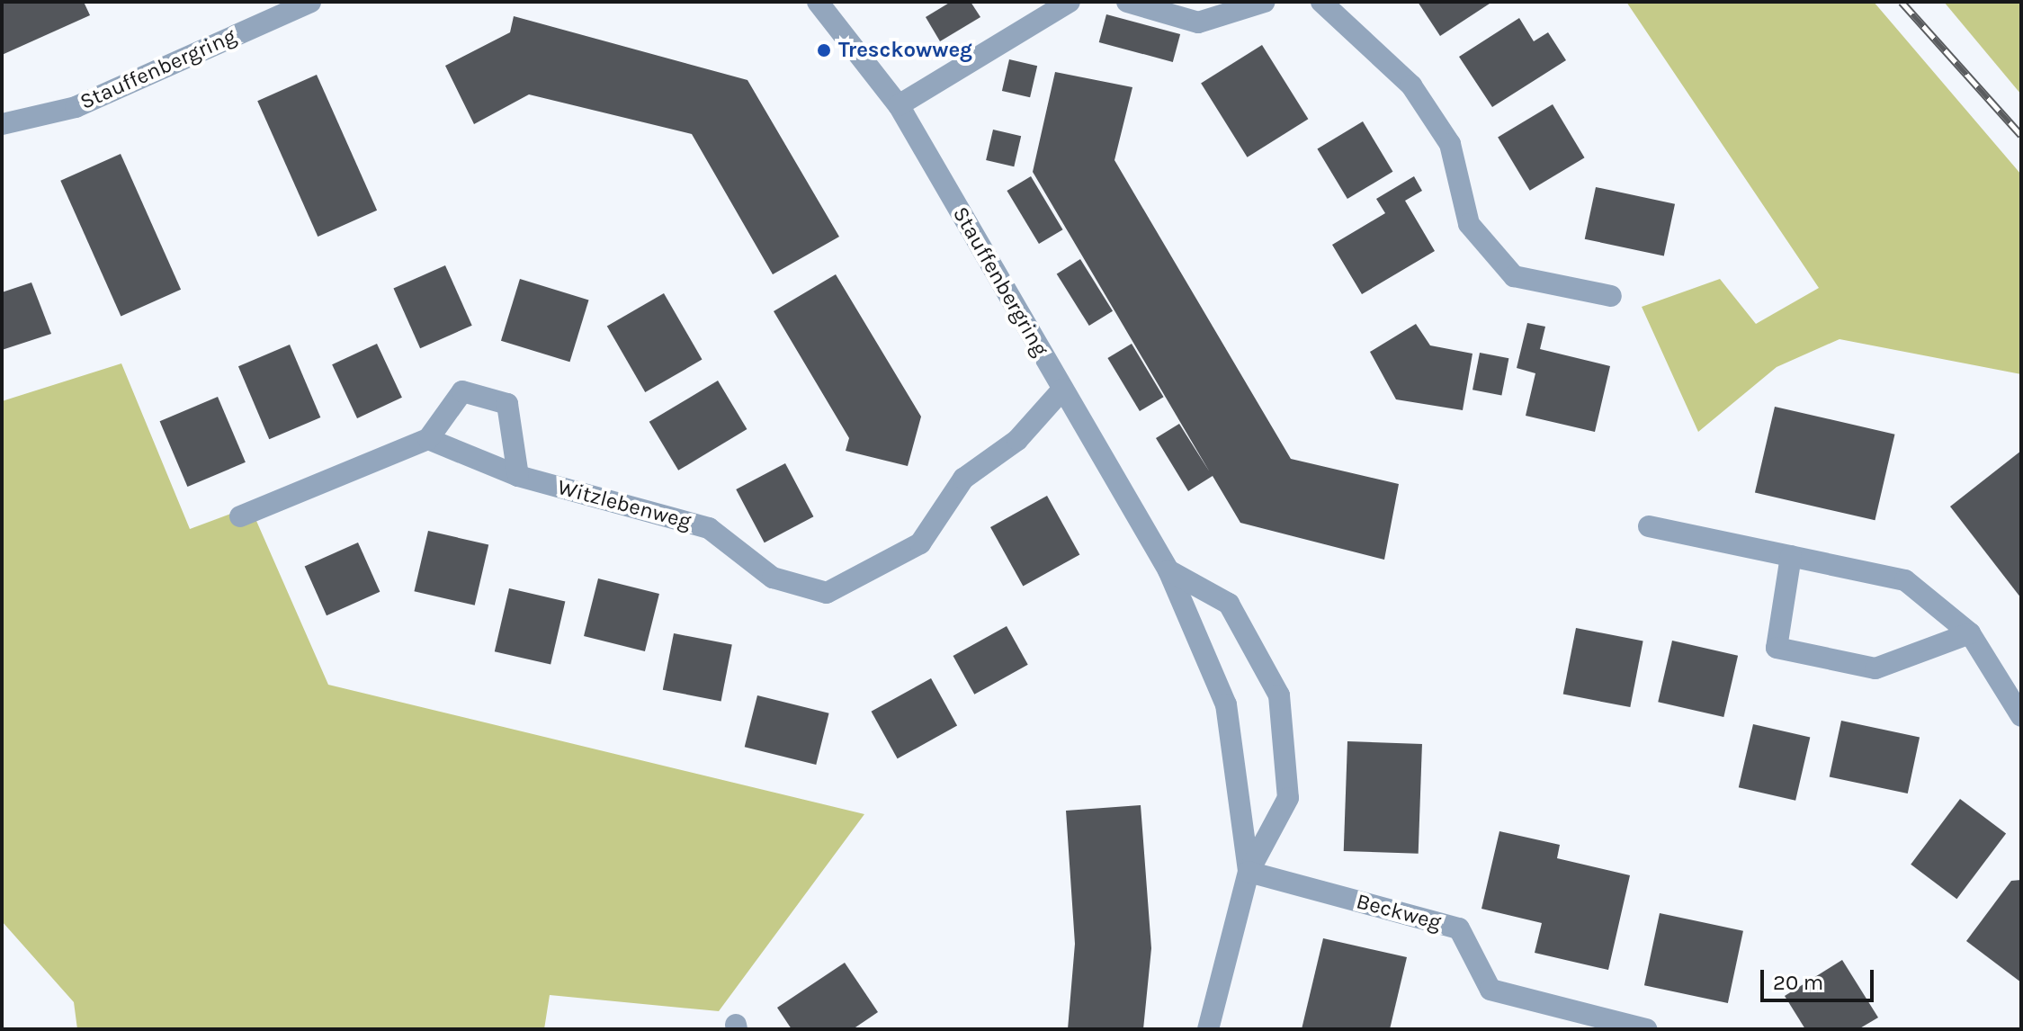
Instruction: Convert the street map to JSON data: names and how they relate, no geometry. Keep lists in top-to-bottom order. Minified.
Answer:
{"streets":{"street":["Stauffenbergring","Witzlebenweg","Beckweg"]},"crossings":[["Stauffenbergring","Witzlebenweg"],["Stauffenbergring","Beckweg"]],"places":["Tresckowweg"],"scale_bar":"20 m"}
